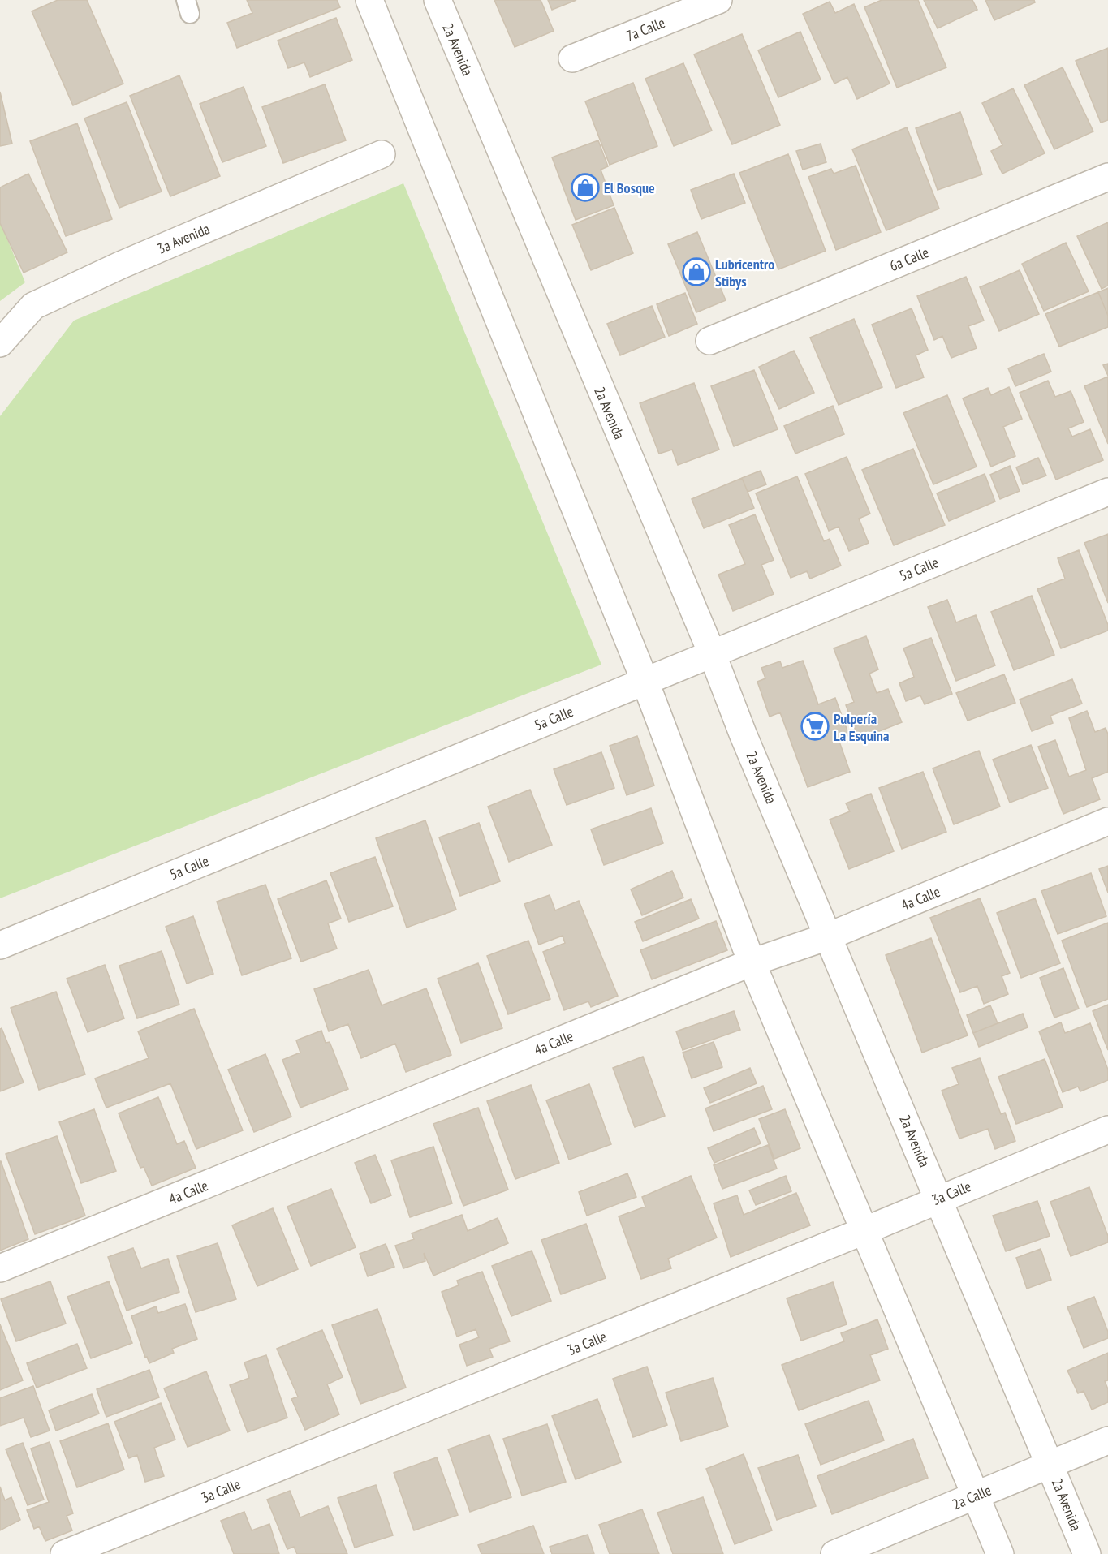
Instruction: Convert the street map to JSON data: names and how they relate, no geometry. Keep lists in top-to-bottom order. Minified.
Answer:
{"streets":{"street":["7a Calle","2a Avenida","3a Avenida","6a Calle","5a Calle","4a Calle","3a Calle","2a Calle"]},"crossings":[["2a Avenida","5a Calle"],["2a Avenida","4a Calle"],["2a Avenida","3a Calle"],["2a Avenida","2a Calle"]],"places":{"shop":["El Bosque","Lubricentro Stibys"],"supermarket":["Pulpería La Esquina"]}}
